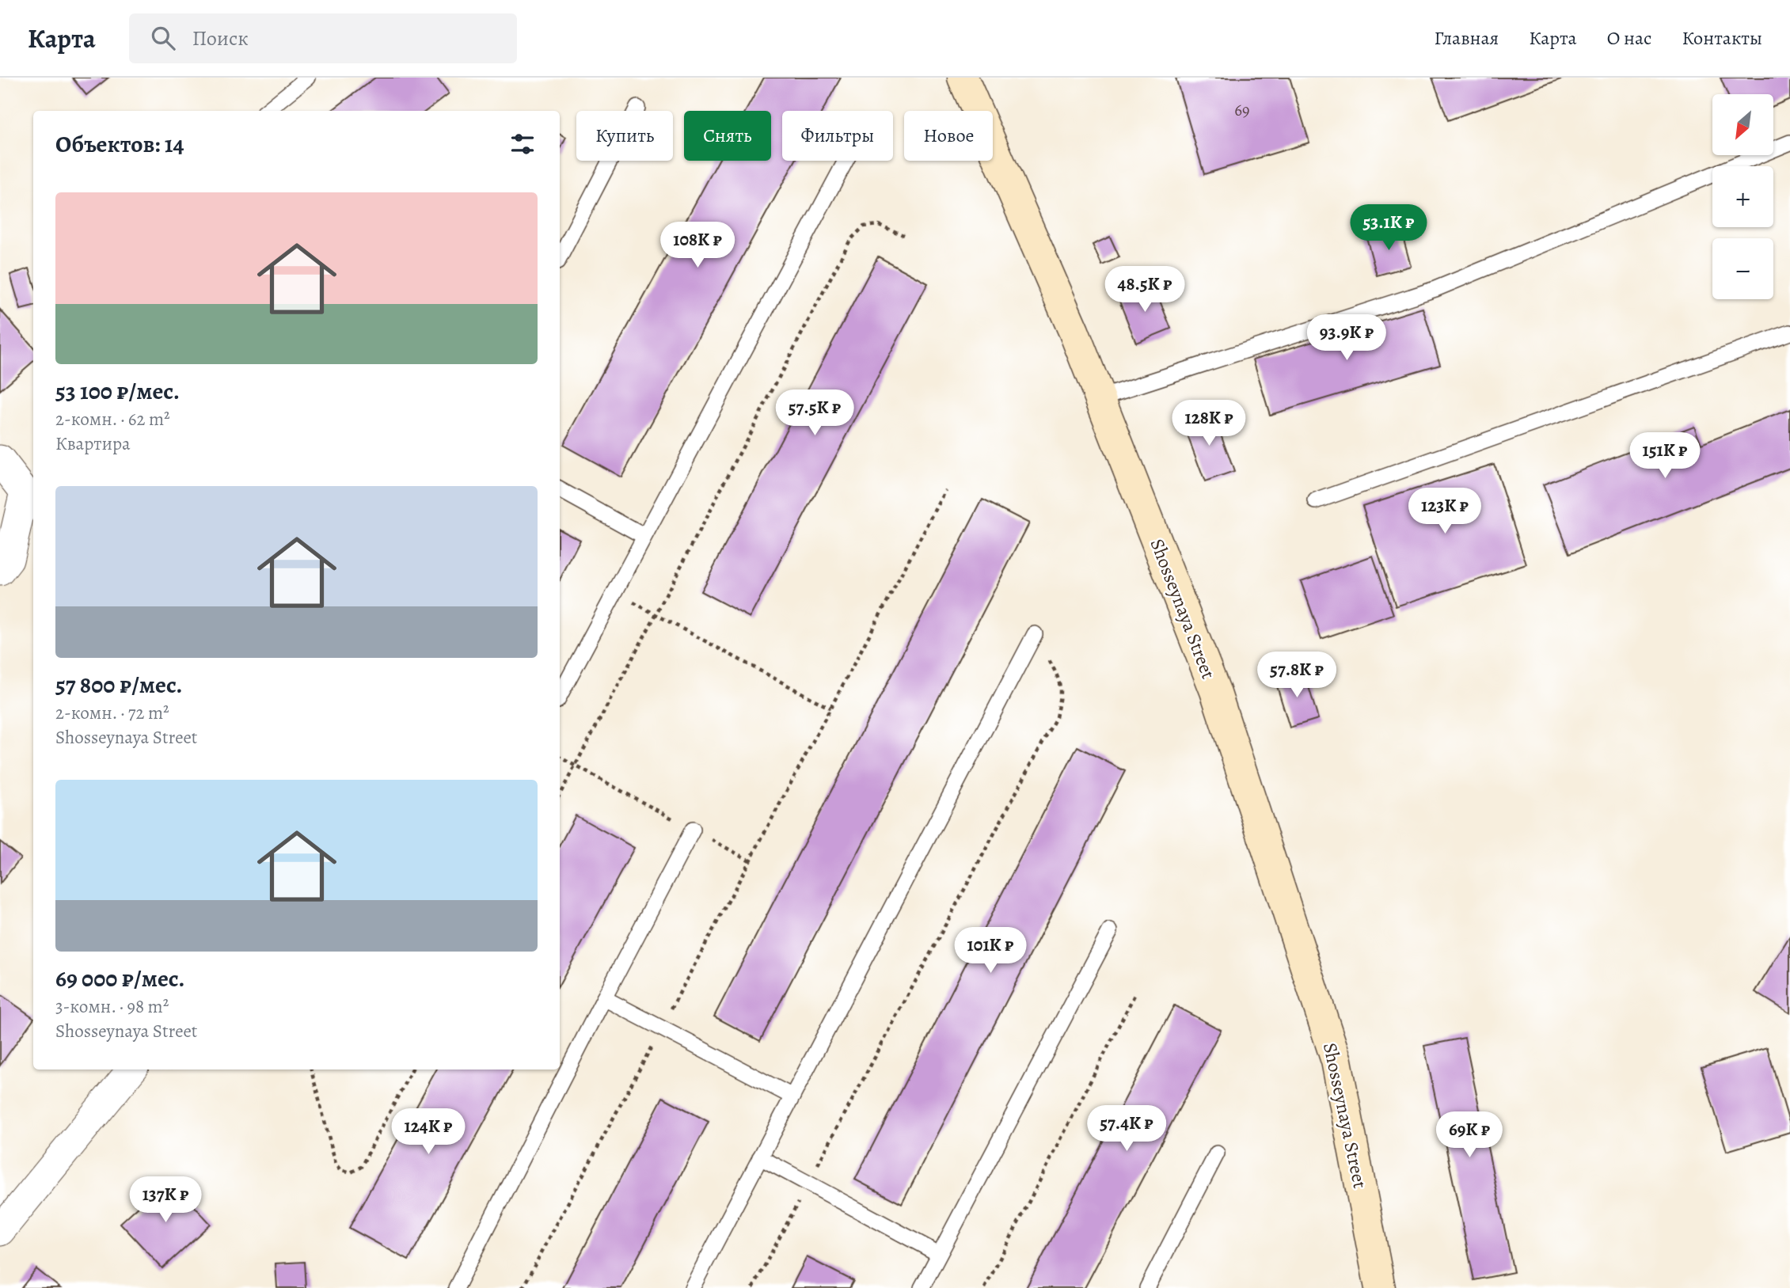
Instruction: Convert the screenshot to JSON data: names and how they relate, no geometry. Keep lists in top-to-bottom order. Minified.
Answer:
{"streets":{"main road":["Shosseynaya Street"]},"house_numbers":["69"],"north":"bottom left","page":{"header":"Карта","search":"Поиск","nav":["Главная","Карта","О нас","Контакты"],"map_buttons":["+","−"],"chip":["Купить","Снять","Фильтры","Новое"],"heading":"Объектов: 14","list":[{"name":"53 100 ₽/мес.","note":"2-комн. · 62 m² · Квартира"},{"name":"57 800 ₽/мес.","note":"2-комн. · 72 m² · Shosseynaya Street"},{"name":"69 000 ₽/мес.","note":"3-комн. · 98 m² · Shosseynaya Street"}],"price":["53.1K ₽","108K ₽","48.5K ₽","93.9K ₽","57.5K ₽","128K ₽","151K ₽","123K ₽","57.8K ₽","101K ₽","57.4K ₽","124K ₽","69K ₽","137K ₽"]}}
